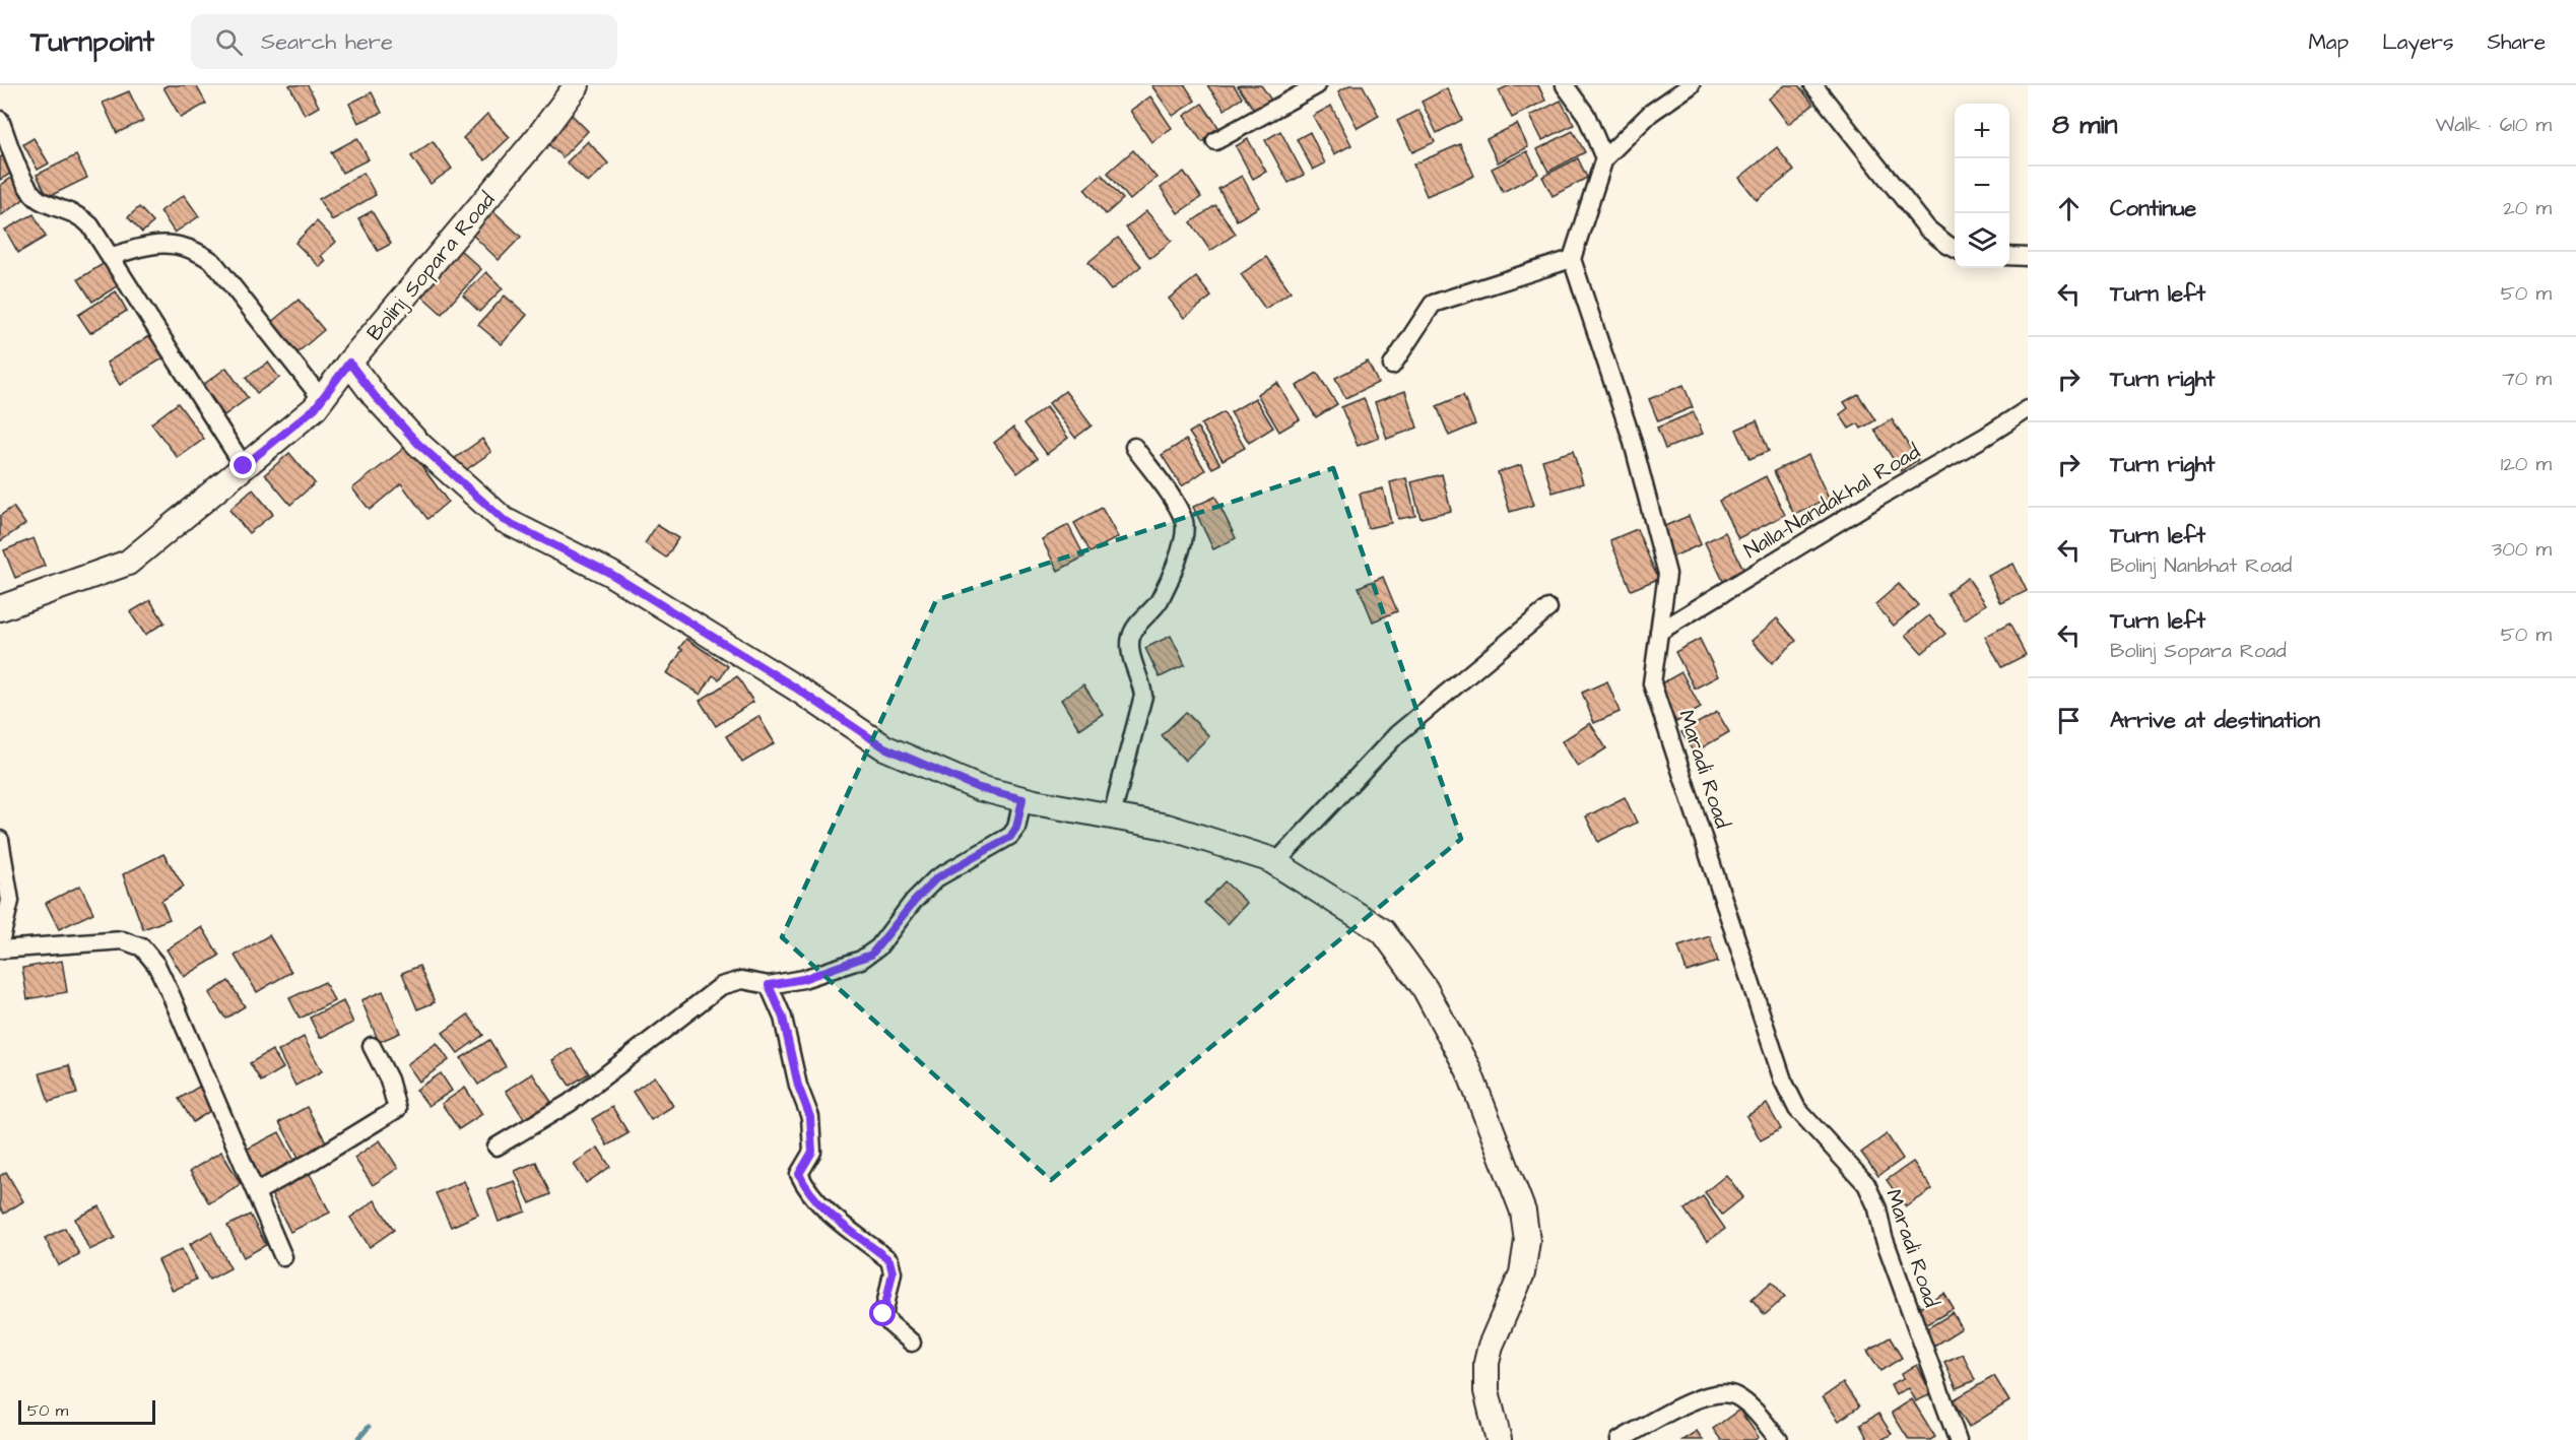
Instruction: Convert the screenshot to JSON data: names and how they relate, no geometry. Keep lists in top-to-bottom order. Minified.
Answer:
{"streets":{"street":["Bolinj Sopara Road","Nalla-Nandakhal Road","Maradi Road"]},"crossings":[["Nalla-Nandakhal Road","Maradi Road"]],"scale_bar":"50 m","page":{"header":"Turnpoint","search":"Search here","nav":["Map","Layers","Share"],"heading":["8 min","Walk · 610 m"],"map_buttons":["+","−"],"list":[["Continue","20 m"],["Turn left","50 m"],["Turn right","70 m"],["Turn right","120 m"],["Turn left","Bolinj Nanbhat Road","300 m"],["Turn left","Bolinj Sopara Road","50 m"],"Arrive at destination"],"scale":"50 m"}}
